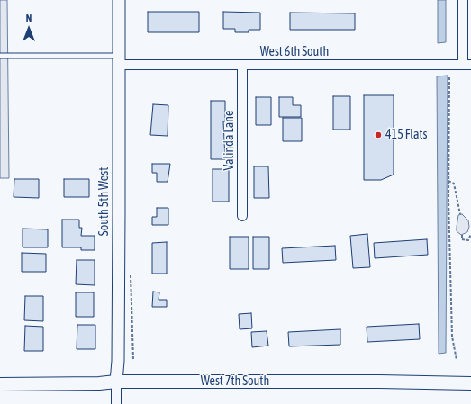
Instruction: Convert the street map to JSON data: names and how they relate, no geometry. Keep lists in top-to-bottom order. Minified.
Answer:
{"streets":{"main road":["West 7th South"],"street":["West 6th South","Valinda Lane","South 5th West"]},"crossings":[["West 6th South","Valinda Lane"],["West 6th South","South 5th West"],["South 5th West","West 7th South"]],"places":["415 Flats"],"north":"top"}
